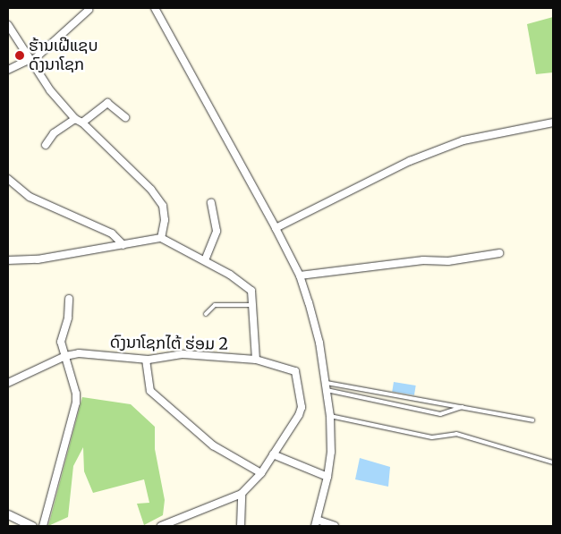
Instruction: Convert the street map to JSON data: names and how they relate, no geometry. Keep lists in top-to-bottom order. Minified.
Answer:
{"streets":{"street":["ດົງນາໂຊກໄຕ້ ຮ່ອມ 2"]},"places":["ຮ້ານເຝີແຊບ ດົງນາໂຊກ"]}
